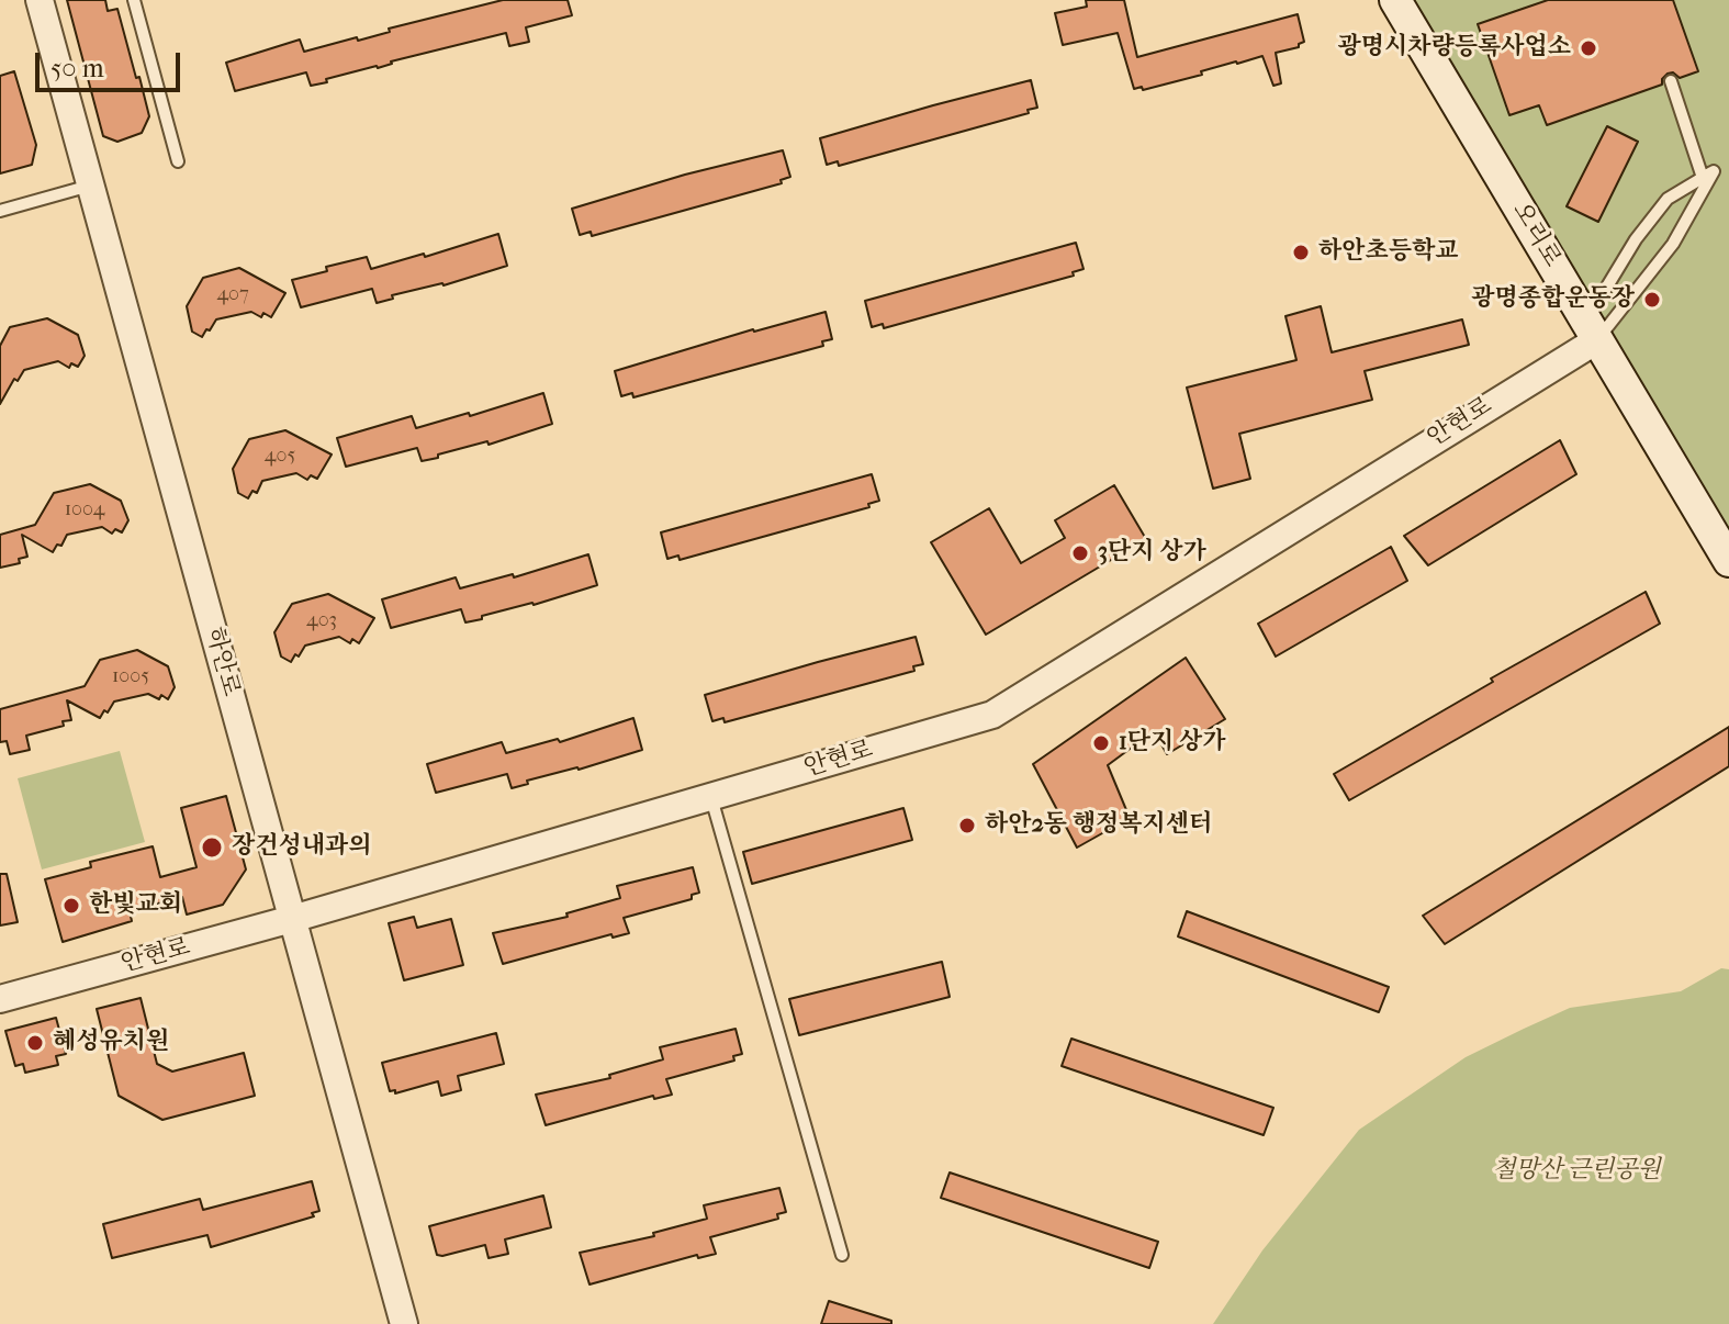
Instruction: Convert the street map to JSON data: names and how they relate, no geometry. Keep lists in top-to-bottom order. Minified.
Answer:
{"streets":{"main road":["오리로"],"street":["안현로","하안로"]},"crossings":[["오리로","안현로"],["안현로","하안로"]],"parks":["철망산 근린공원"],"places":["광명시차량등록사업소","하안초등학교","광명종합운동장","3단지 상가","1단지 상가","하안2동 행정복지센터","장건성내과의","한빛교회","혜성유치원"],"house_numbers":["407","405","1004","403","1005"],"scale_bar":"50 m"}
